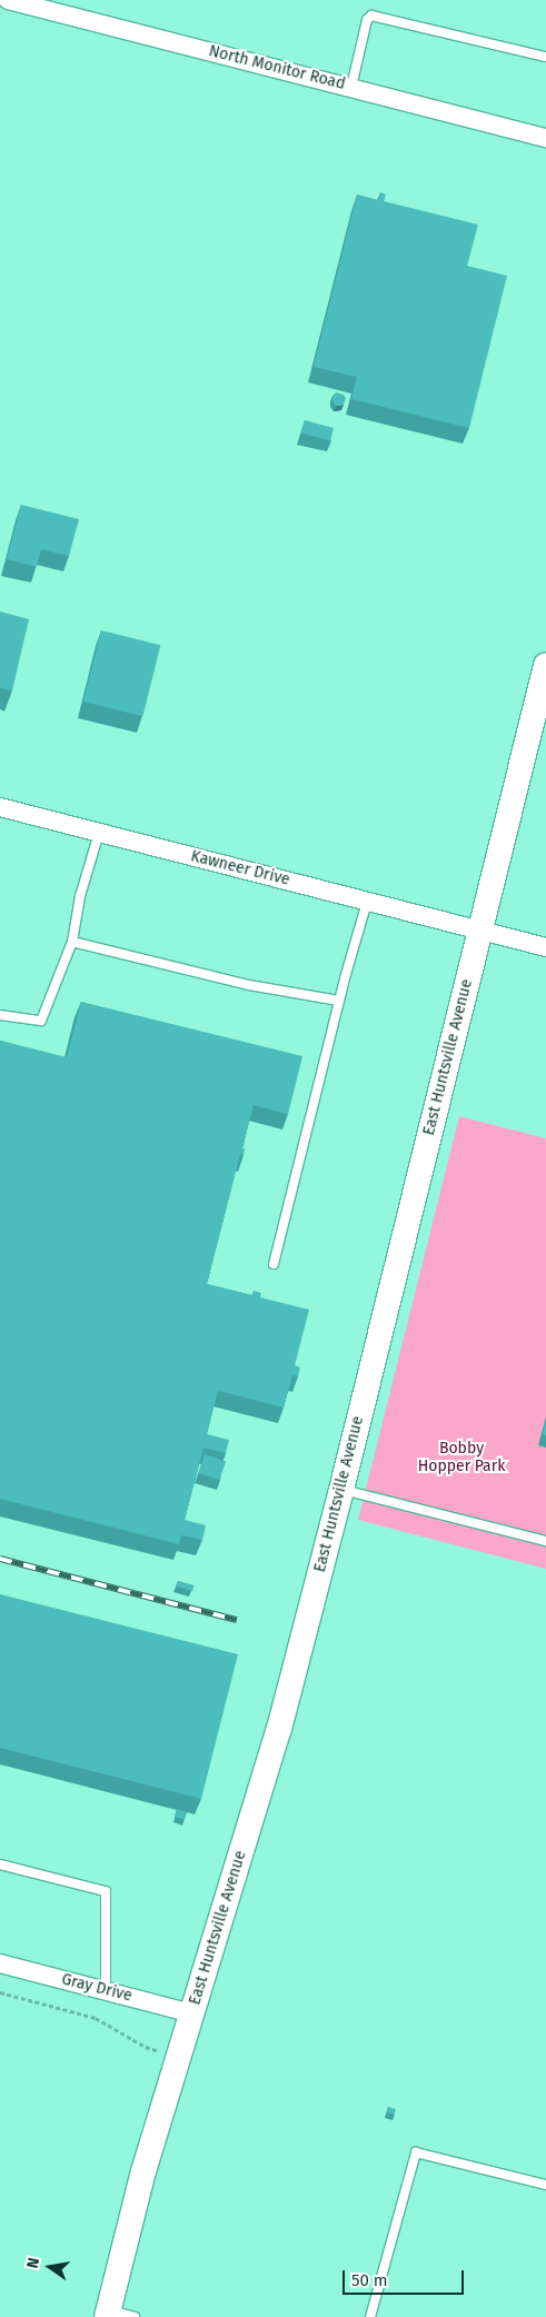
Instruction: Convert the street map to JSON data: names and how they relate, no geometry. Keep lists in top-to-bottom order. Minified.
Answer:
{"streets":{"main road":["East Huntsville Avenue"],"street":["North Monitor Road","Kawneer Drive","Gray Drive"]},"crossings":[["Kawneer Drive","East Huntsville Avenue"],["East Huntsville Avenue","Gray Drive"]],"parks":["Bobby Hopper Park"],"scale_bar":"50 m","north":"left"}
